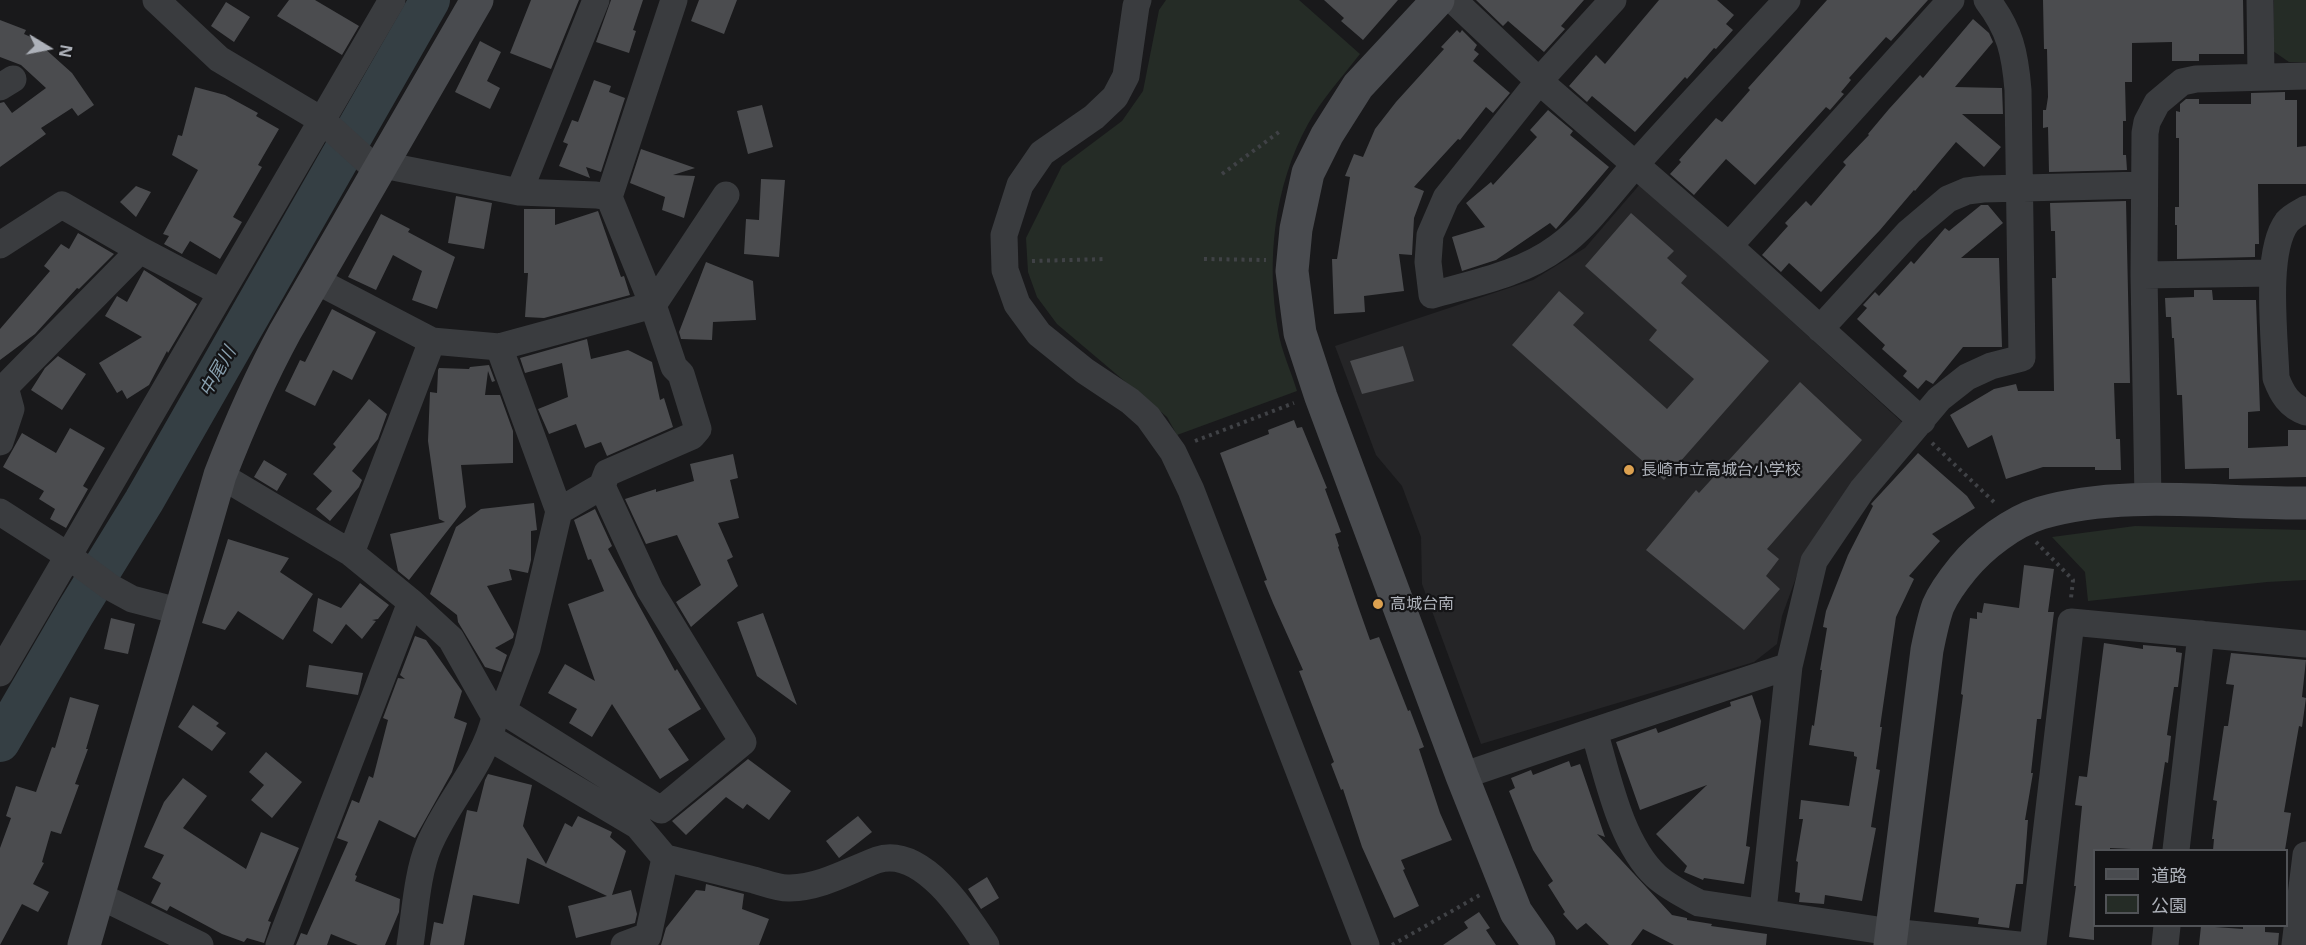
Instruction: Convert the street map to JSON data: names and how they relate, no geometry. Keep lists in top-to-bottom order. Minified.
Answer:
{"water":["中尾川"],"places":["長崎市立高城台小学校","高城台南"],"legend":["道路","公園"],"north":"right"}
